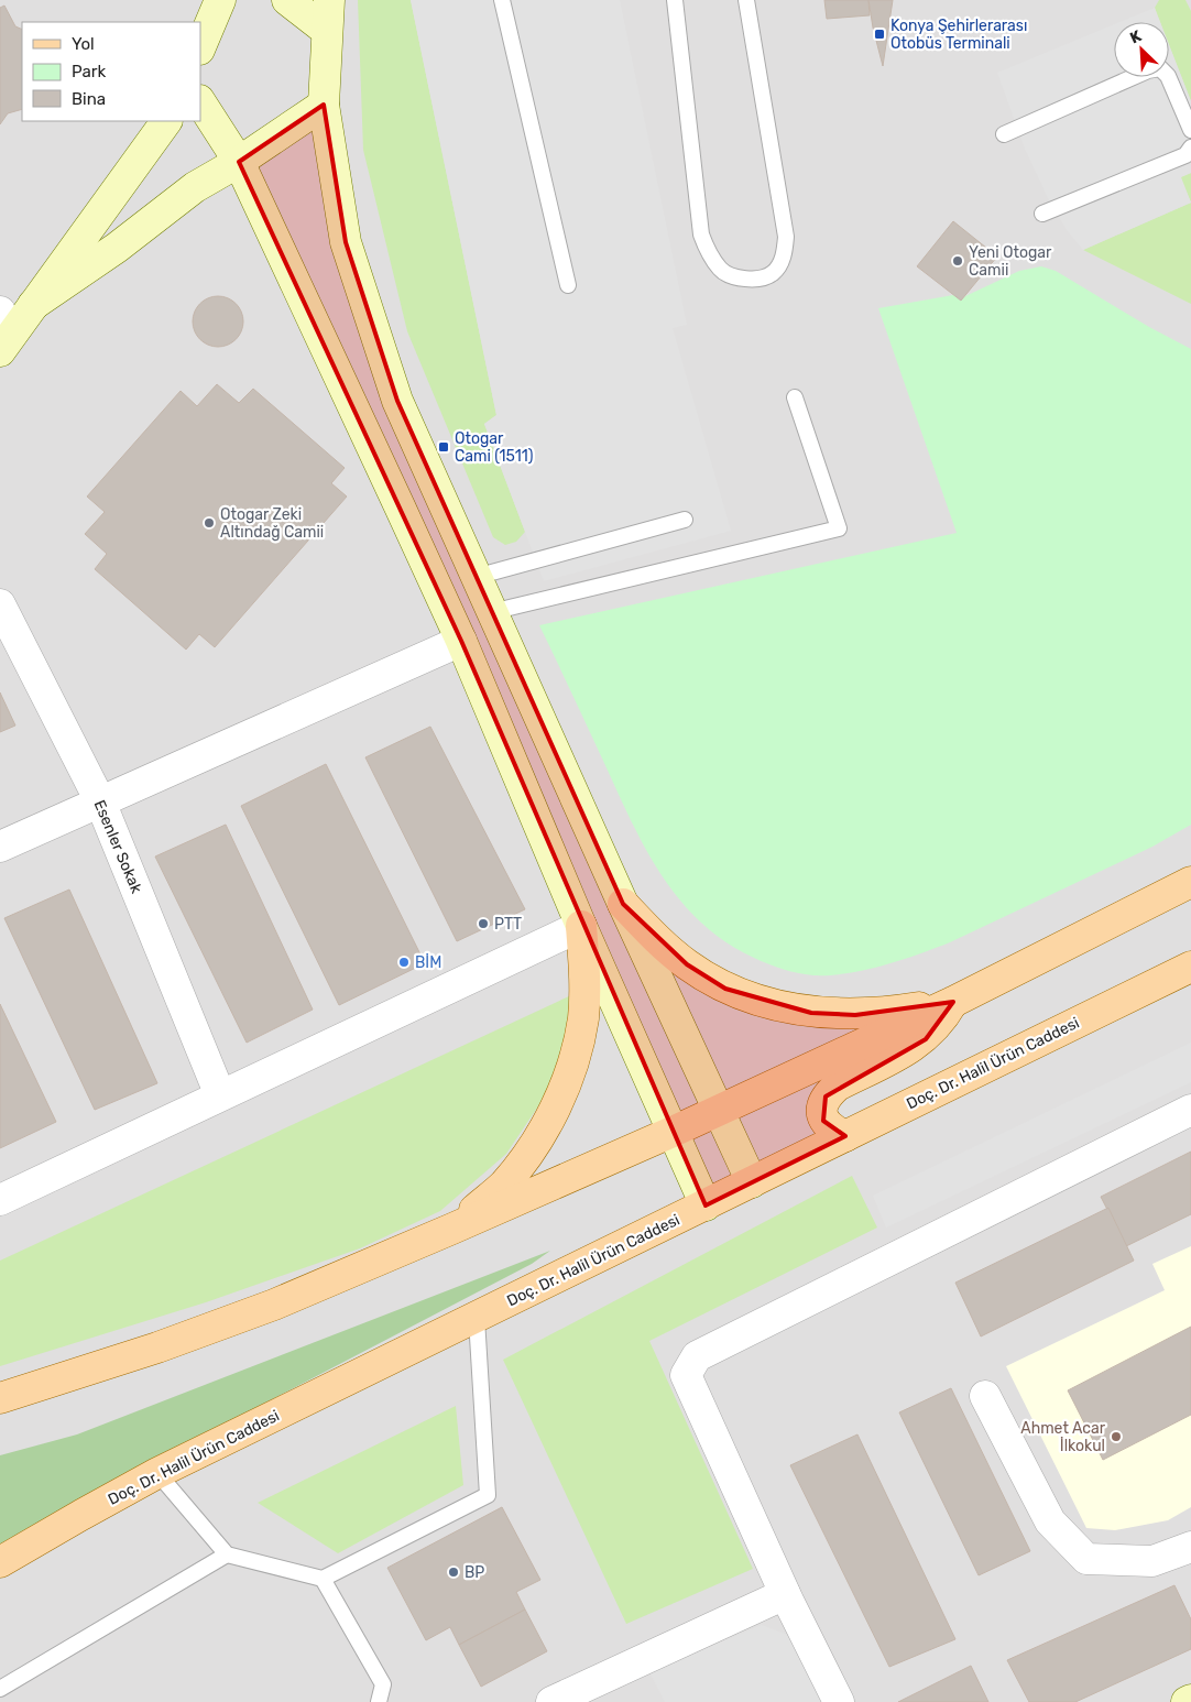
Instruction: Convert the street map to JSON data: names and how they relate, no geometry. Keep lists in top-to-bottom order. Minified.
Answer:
{"streets":{"main road":["Doç. Dr. Halil Ürün Caddesi"],"street":["Esenler Sokak"]},"places":{"transit":["Konya Şehirlerarası Otobüs Terminali","Otogar Cami (1511)"],"other":["Yeni Otogar Camii","Otogar Zeki Altındağ Camii","PTT","BİM","Ahmet Acar İlkokul","BP"]},"legend":["Yol","Park","Bina"],"north":"top left"}
